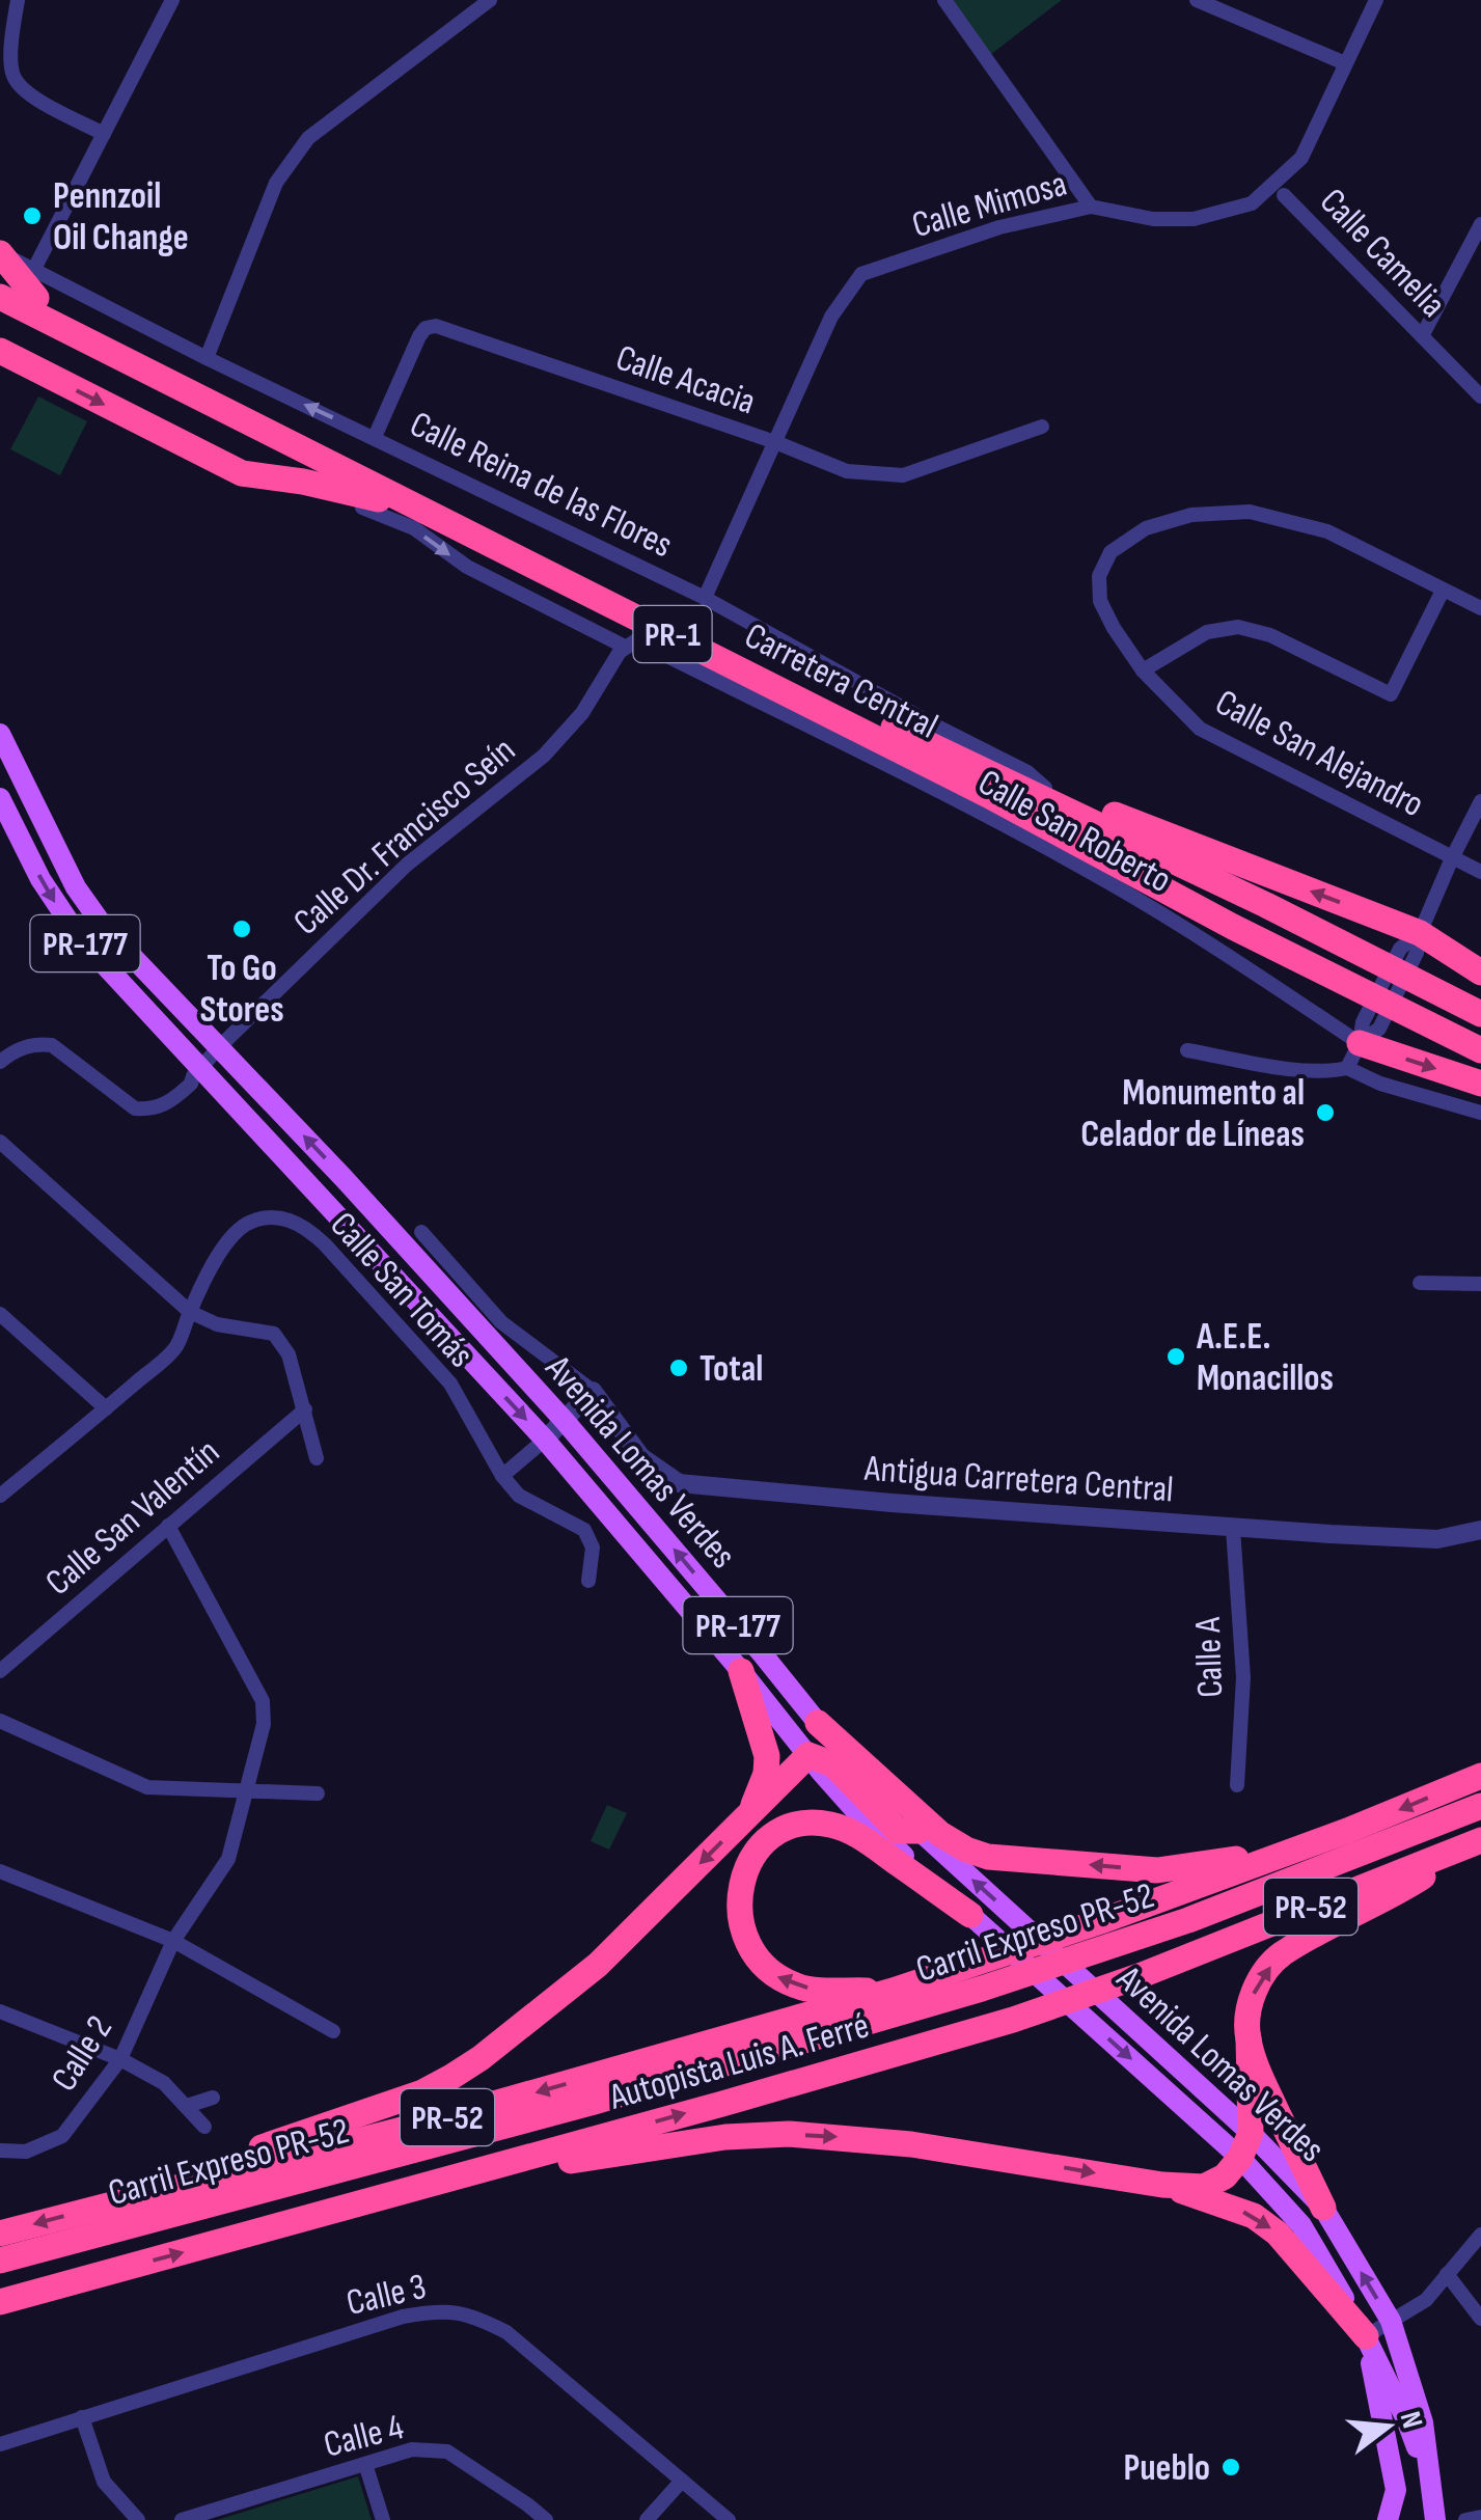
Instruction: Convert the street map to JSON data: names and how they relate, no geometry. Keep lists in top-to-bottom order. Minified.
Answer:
{"streets":{"highway":["PR-1","Carretera Central","PR-52","Carril Expreso PR-52","Autopista Luis A. Ferré"],"main road":["PR-177","Avenida Lomas Verdes"],"street":["Calle Mimosa","Calle Camelia","Calle Acacia","Calle Reina de las Flores","Calle San Alejandro","Calle San Roberto","Calle Dr. Francisco Seín","Calle San Tomás","Antigua Carretera Central","Calle San Valentín","Calle A","Calle 2","Calle 3","Calle 4"]},"crossings":[["Calle Mimosa","Calle Acacia"],["Calle Mimosa","Calle Reina de las Flores"],["Calle Acacia","Calle Reina de las Flores"],["Calle San Roberto","Calle Dr. Francisco Seín"],["Calle Dr. Francisco Seín","Avenida Lomas Verdes"],["Antigua Carretera Central","Calle A"],["Calle San Valentín","Calle 2"]],"places":["Pennzoil Oil Change","To Go Stores","Monumento al Celador de Líneas","A.E.E. Monacillos","Total","Pueblo"],"north":"right"}
